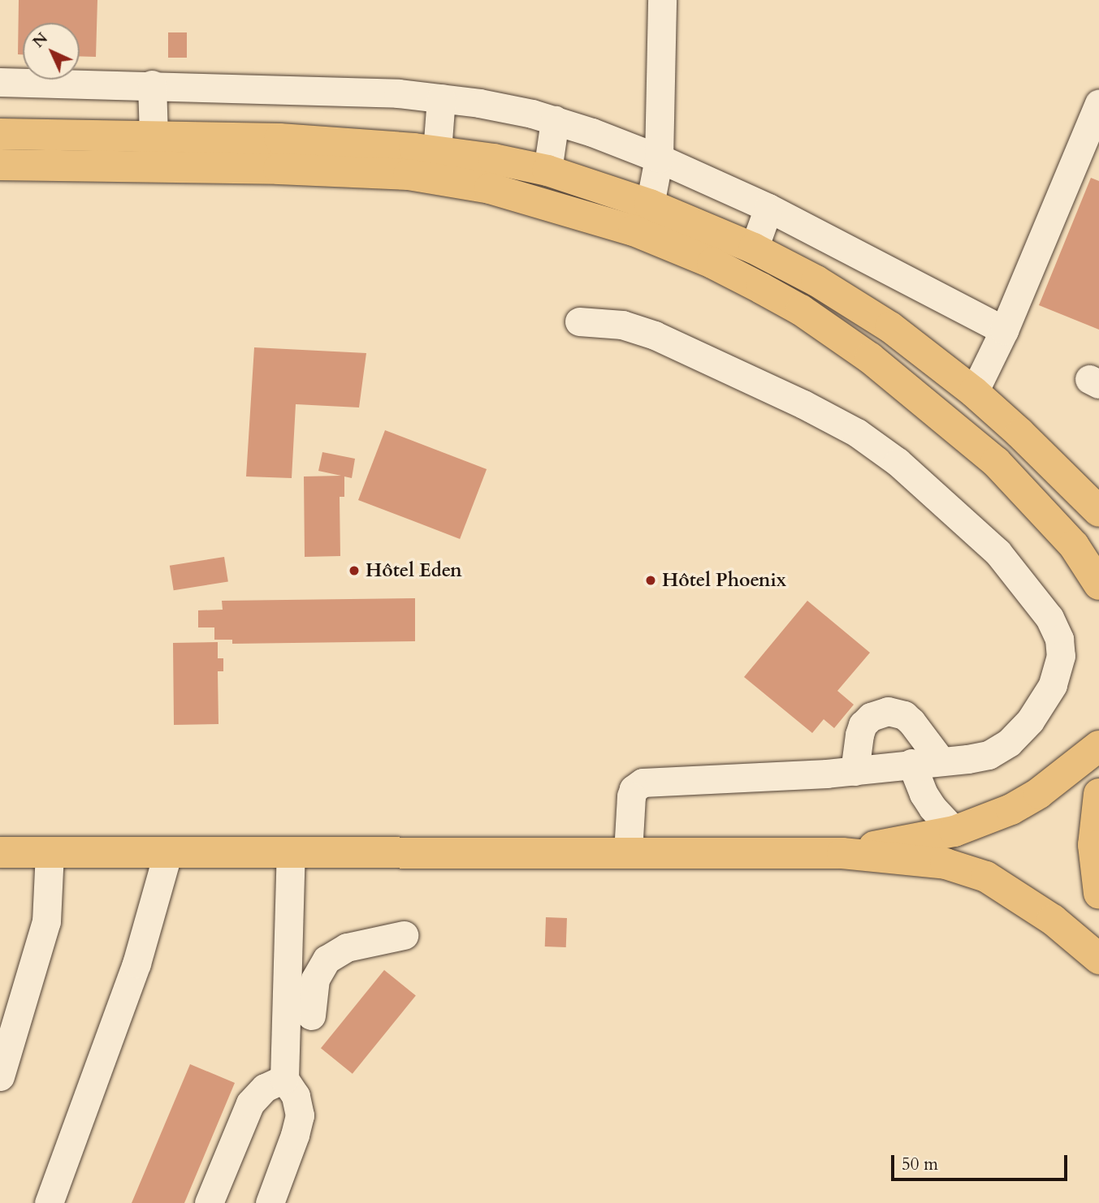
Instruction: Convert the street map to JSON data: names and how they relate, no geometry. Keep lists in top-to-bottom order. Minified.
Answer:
{"places":["Hôtel Eden","Hôtel Phoenix"],"scale_bar":"50 m","north":"top left"}
